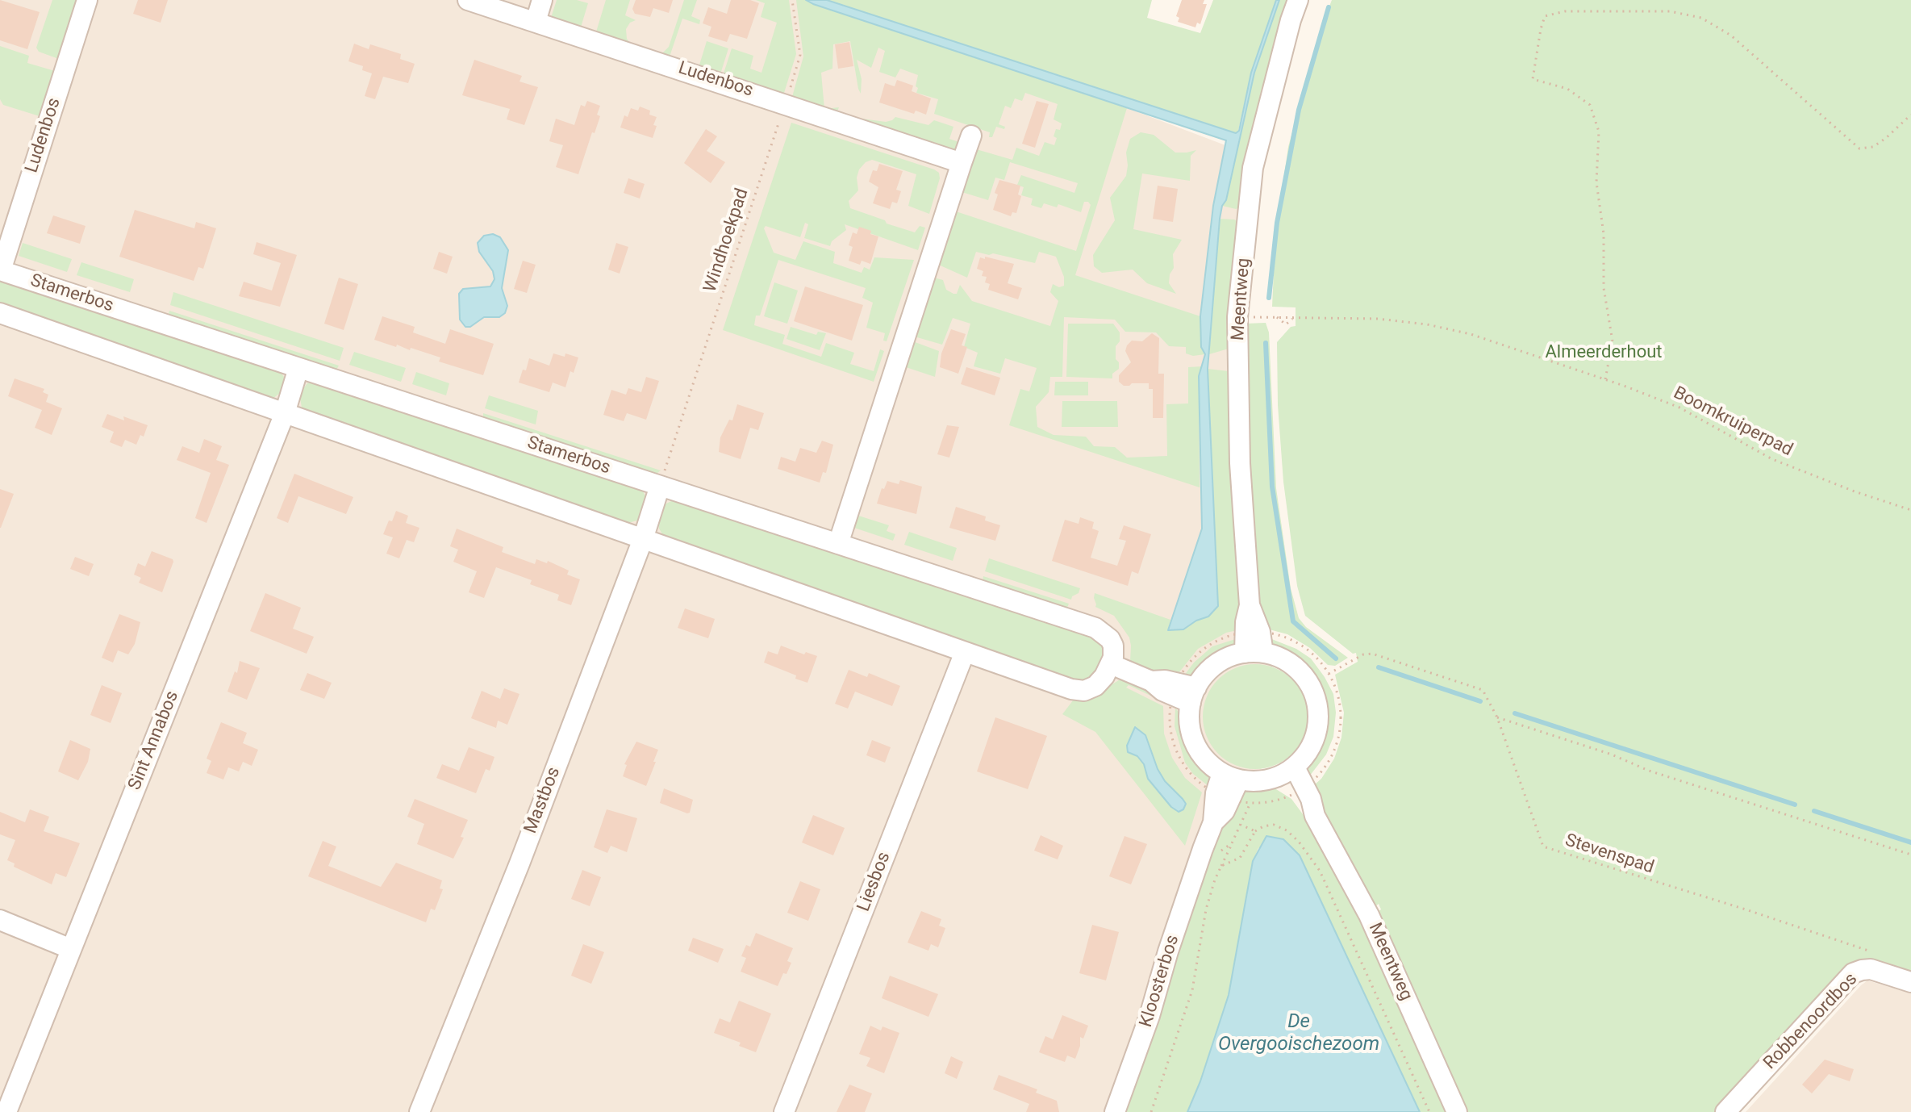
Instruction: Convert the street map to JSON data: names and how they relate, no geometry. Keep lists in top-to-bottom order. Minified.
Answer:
{"streets":{"street":["Ludenbos","Stamerbos","Meentweg","Sint Annabos","Mastbos","Liesbos","Kloosterbos","Robbenoordbos"],"path":["Windhoekpad","Boomkruiperpad","Stevenspad"]},"crossings":[["Ludenbos","Windhoekpad"],["Ludenbos","Stamerbos"],["Windhoekpad","Stamerbos"],["Windhoekpad","Mastbos"],["Stamerbos","Sint Annabos"],["Stamerbos","Mastbos"],["Meentweg","Boomkruiperpad"],["Meentweg","Kloosterbos"]],"water":["De Overgooischezoom"],"parks":["Almeerderhout"]}
